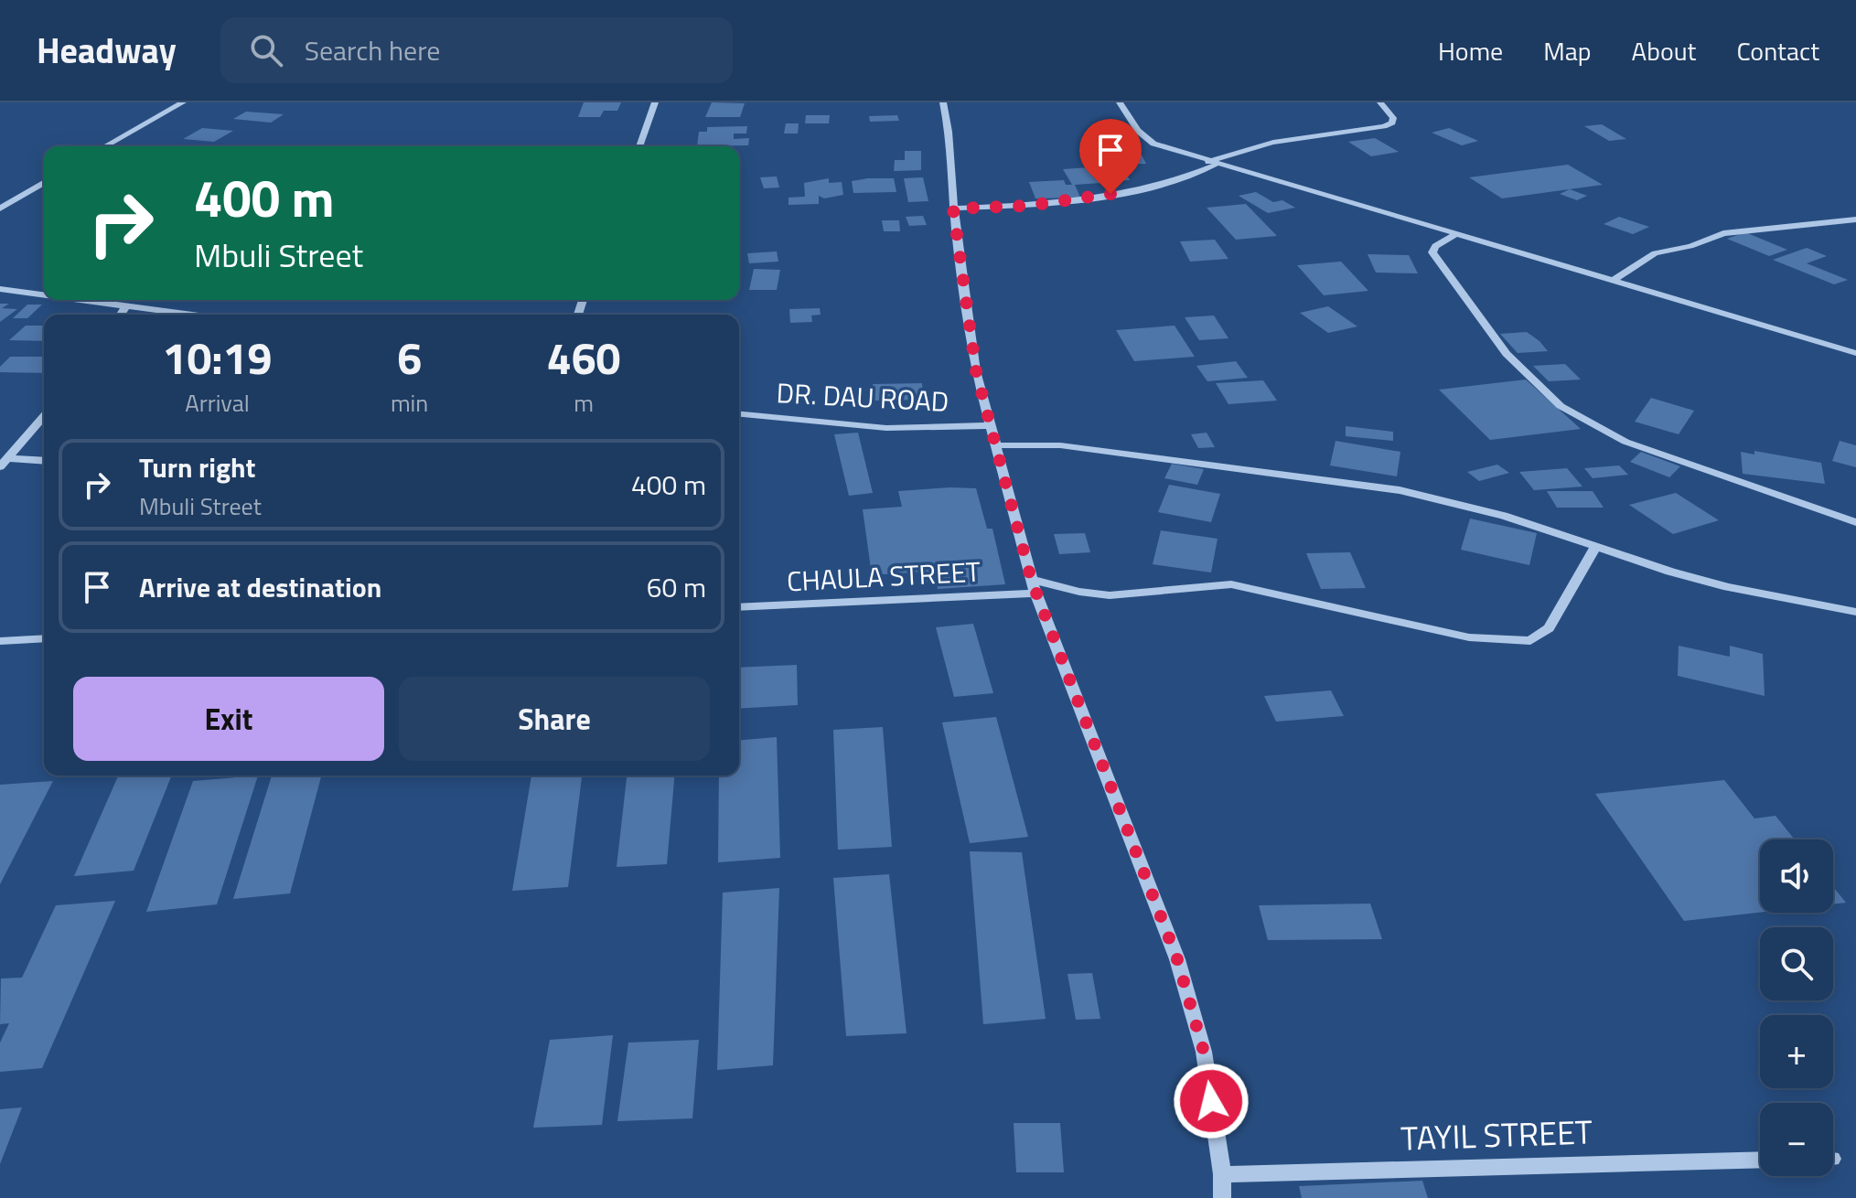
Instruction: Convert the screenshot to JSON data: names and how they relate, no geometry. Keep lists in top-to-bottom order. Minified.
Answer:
{"streets":{"street":["DR. DAU ROAD","CHAULA STREET","TAYIL STREET"]},"page":{"header":"Headway","search":"Search here","nav":["Home","Map","About","Contact"],"turn":["400 m","Mbuli Street"],"eta":["10:19","Arrival","6","min","460","m"],"list":[{"name":"Turn right","note":"Mbuli Street","value":"400 m"},{"name":"Arrive at destination","value":"60 m"}],"buttons":["Exit","Share"],"map_buttons":["+","−"]}}
